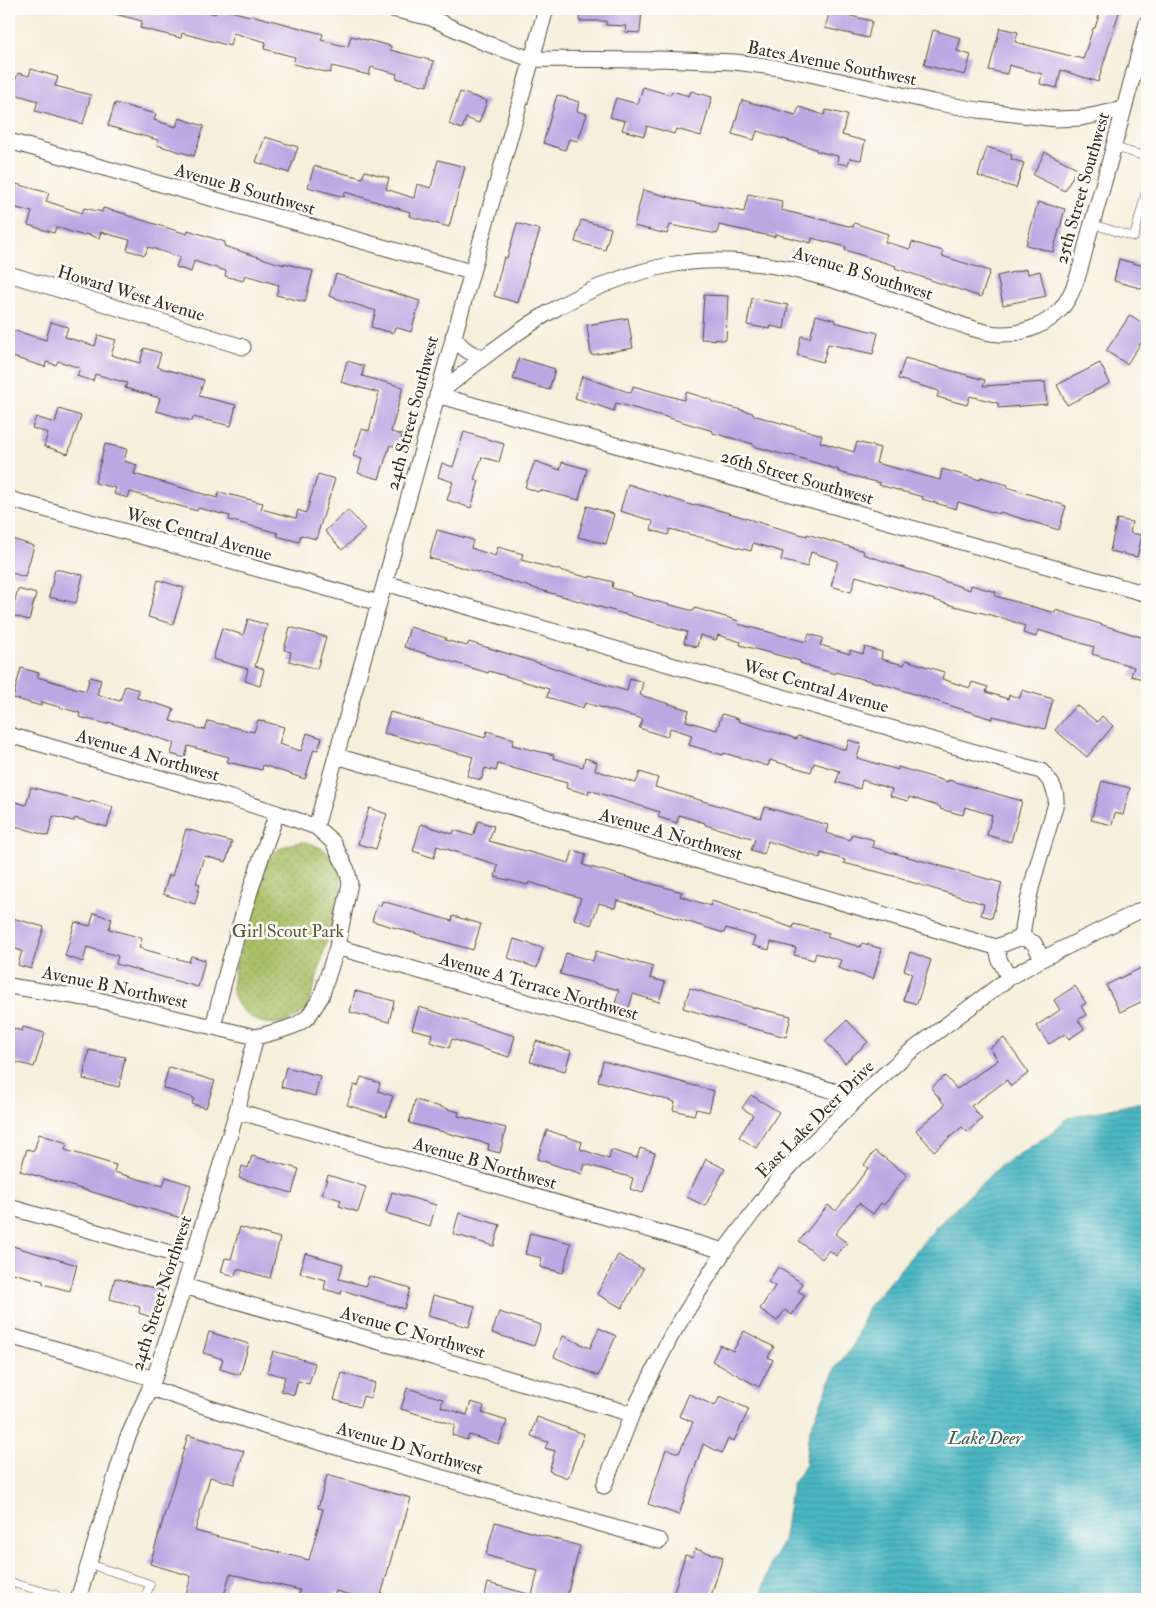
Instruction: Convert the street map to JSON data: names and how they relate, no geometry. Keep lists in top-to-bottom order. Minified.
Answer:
{"streets":{"street":["Bates Avenue Southwest","25th Street Southwest","Avenue B Southwest","Howard West Avenue","24th Street Southwest","26th Street Southwest","West Central Avenue","Avenue A Northwest","Avenue A Terrace Northwest","Avenue B Northwest","East Lake Deer Drive","24th Street Northwest","Avenue C Northwest","Avenue D Northwest"]},"crossings":[["Bates Avenue Southwest","25th Street Southwest"],["Bates Avenue Southwest","24th Street Southwest"],["25th Street Southwest","Avenue B Southwest"],["Avenue B Southwest","24th Street Southwest"],["Avenue B Southwest","26th Street Southwest"],["24th Street Southwest","26th Street Southwest"],["24th Street Southwest","West Central Avenue"],["24th Street Southwest","Avenue A Northwest"],["Avenue A Terrace Northwest","East Lake Deer Drive"],["Avenue B Northwest","East Lake Deer Drive"],["Avenue B Northwest","24th Street Northwest"],["East Lake Deer Drive","Avenue C Northwest"],["24th Street Northwest","Avenue C Northwest"],["24th Street Northwest","Avenue D Northwest"]],"water":["Lake Deer"],"parks":["Girl Scout Park"]}
